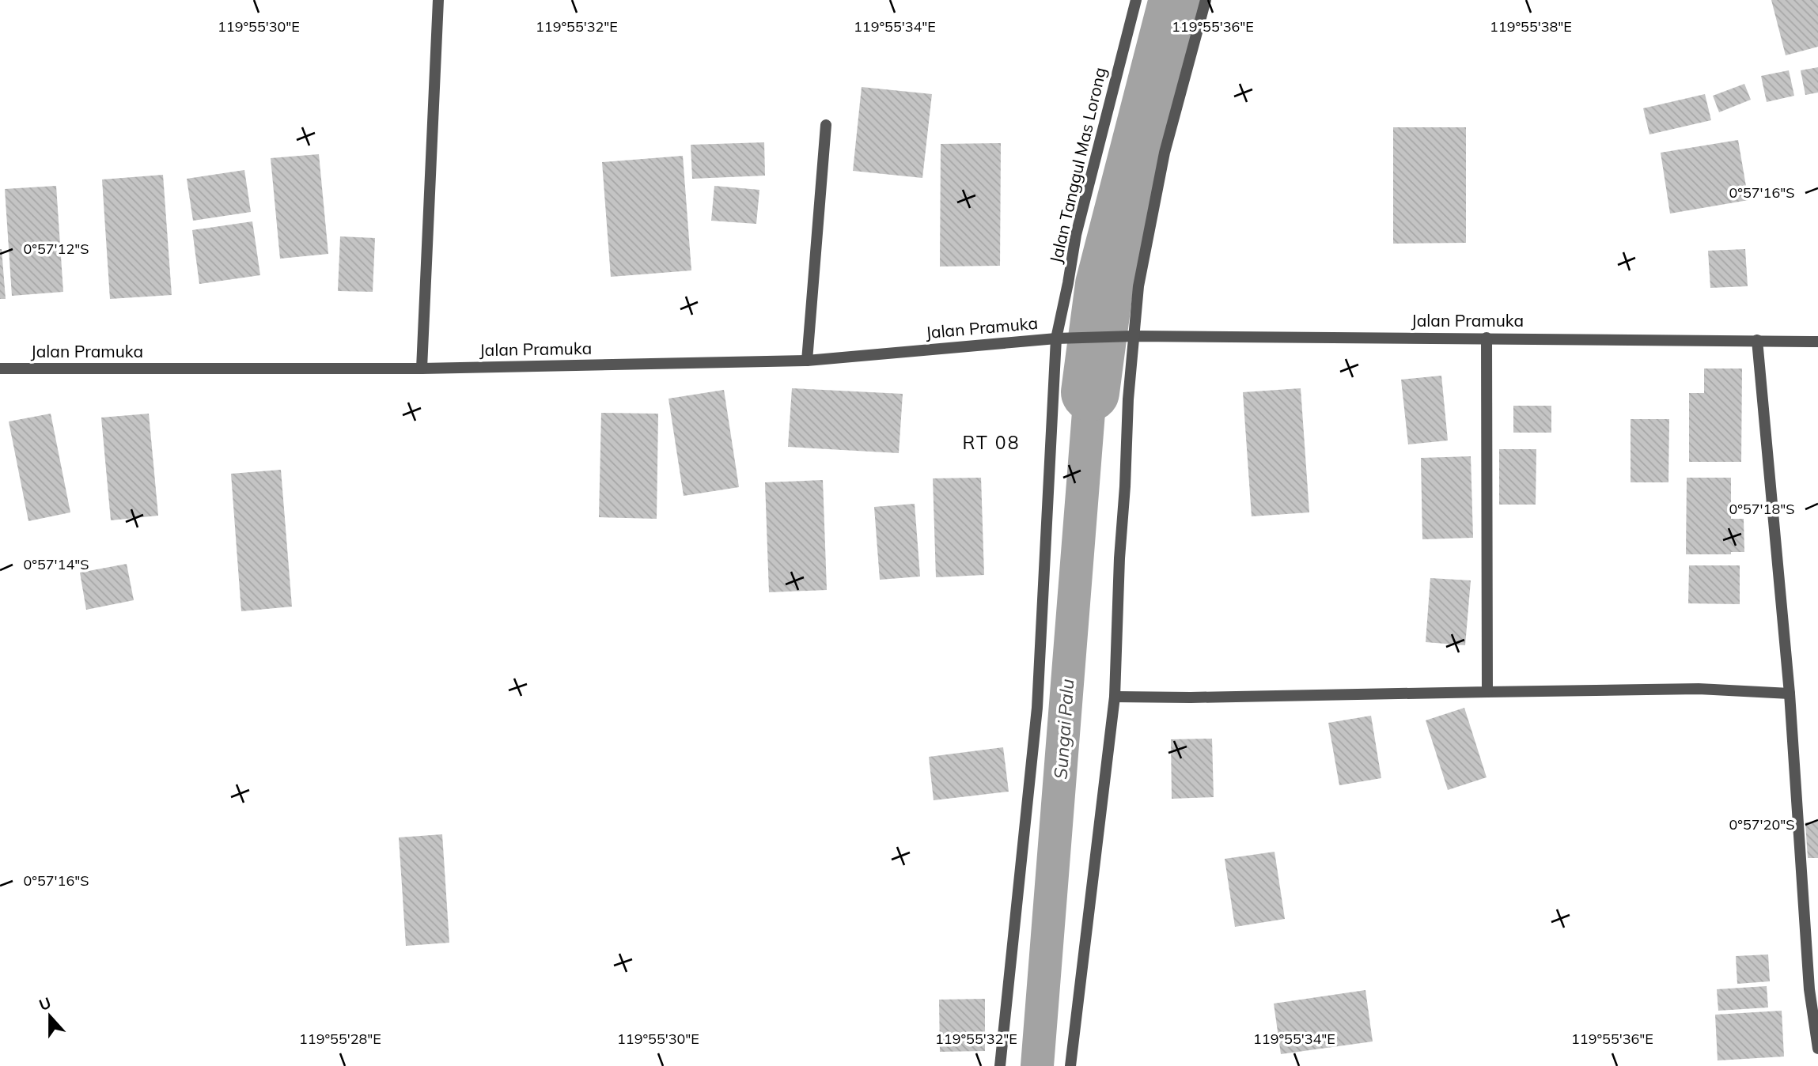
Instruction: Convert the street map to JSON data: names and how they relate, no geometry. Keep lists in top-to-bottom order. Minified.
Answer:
{"streets":{"street":["Jalan Tanggul Mas Lorong","Jalan Pramuka"]},"crossings":[["Jalan Tanggul Mas Lorong","Jalan Pramuka"]],"districts":["RT 08"],"water":["Sungai Palu"],"north":"top","coordinates":["119°55'30\"E","119°55'32\"E","119°55'34\"E","119°55'36\"E","119°55'38\"E","0°57'16\"S","0°57'12\"S","0°57'18\"S","0°57'14\"S","0°57'20\"S","119°55'28\"E"]}
